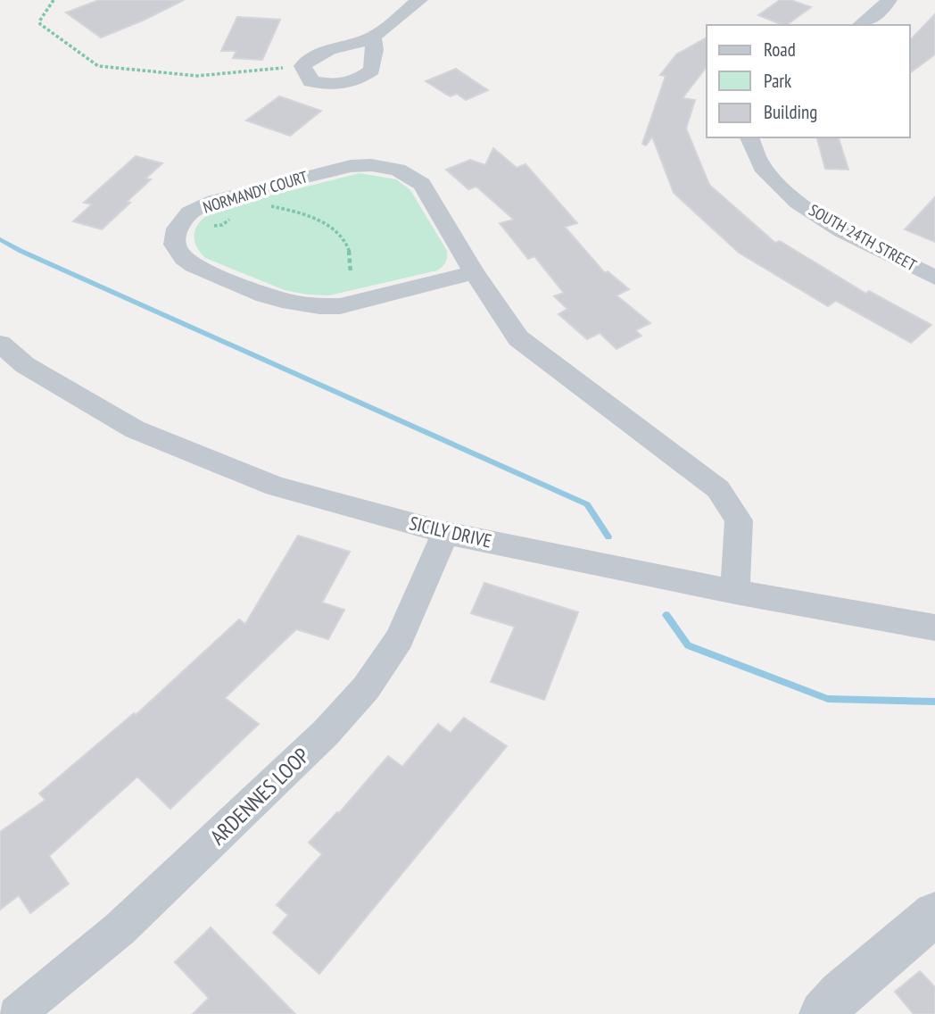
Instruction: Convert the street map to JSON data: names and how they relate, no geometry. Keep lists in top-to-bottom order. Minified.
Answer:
{"streets":{"street":["NORMANDY COURT","SOUTH 24TH STREET","SICILY DRIVE","ARDENNES LOOP"]},"crossings":[["NORMANDY COURT","SICILY DRIVE"],["SICILY DRIVE","ARDENNES LOOP"]],"legend":["Road","Park","Building"]}
